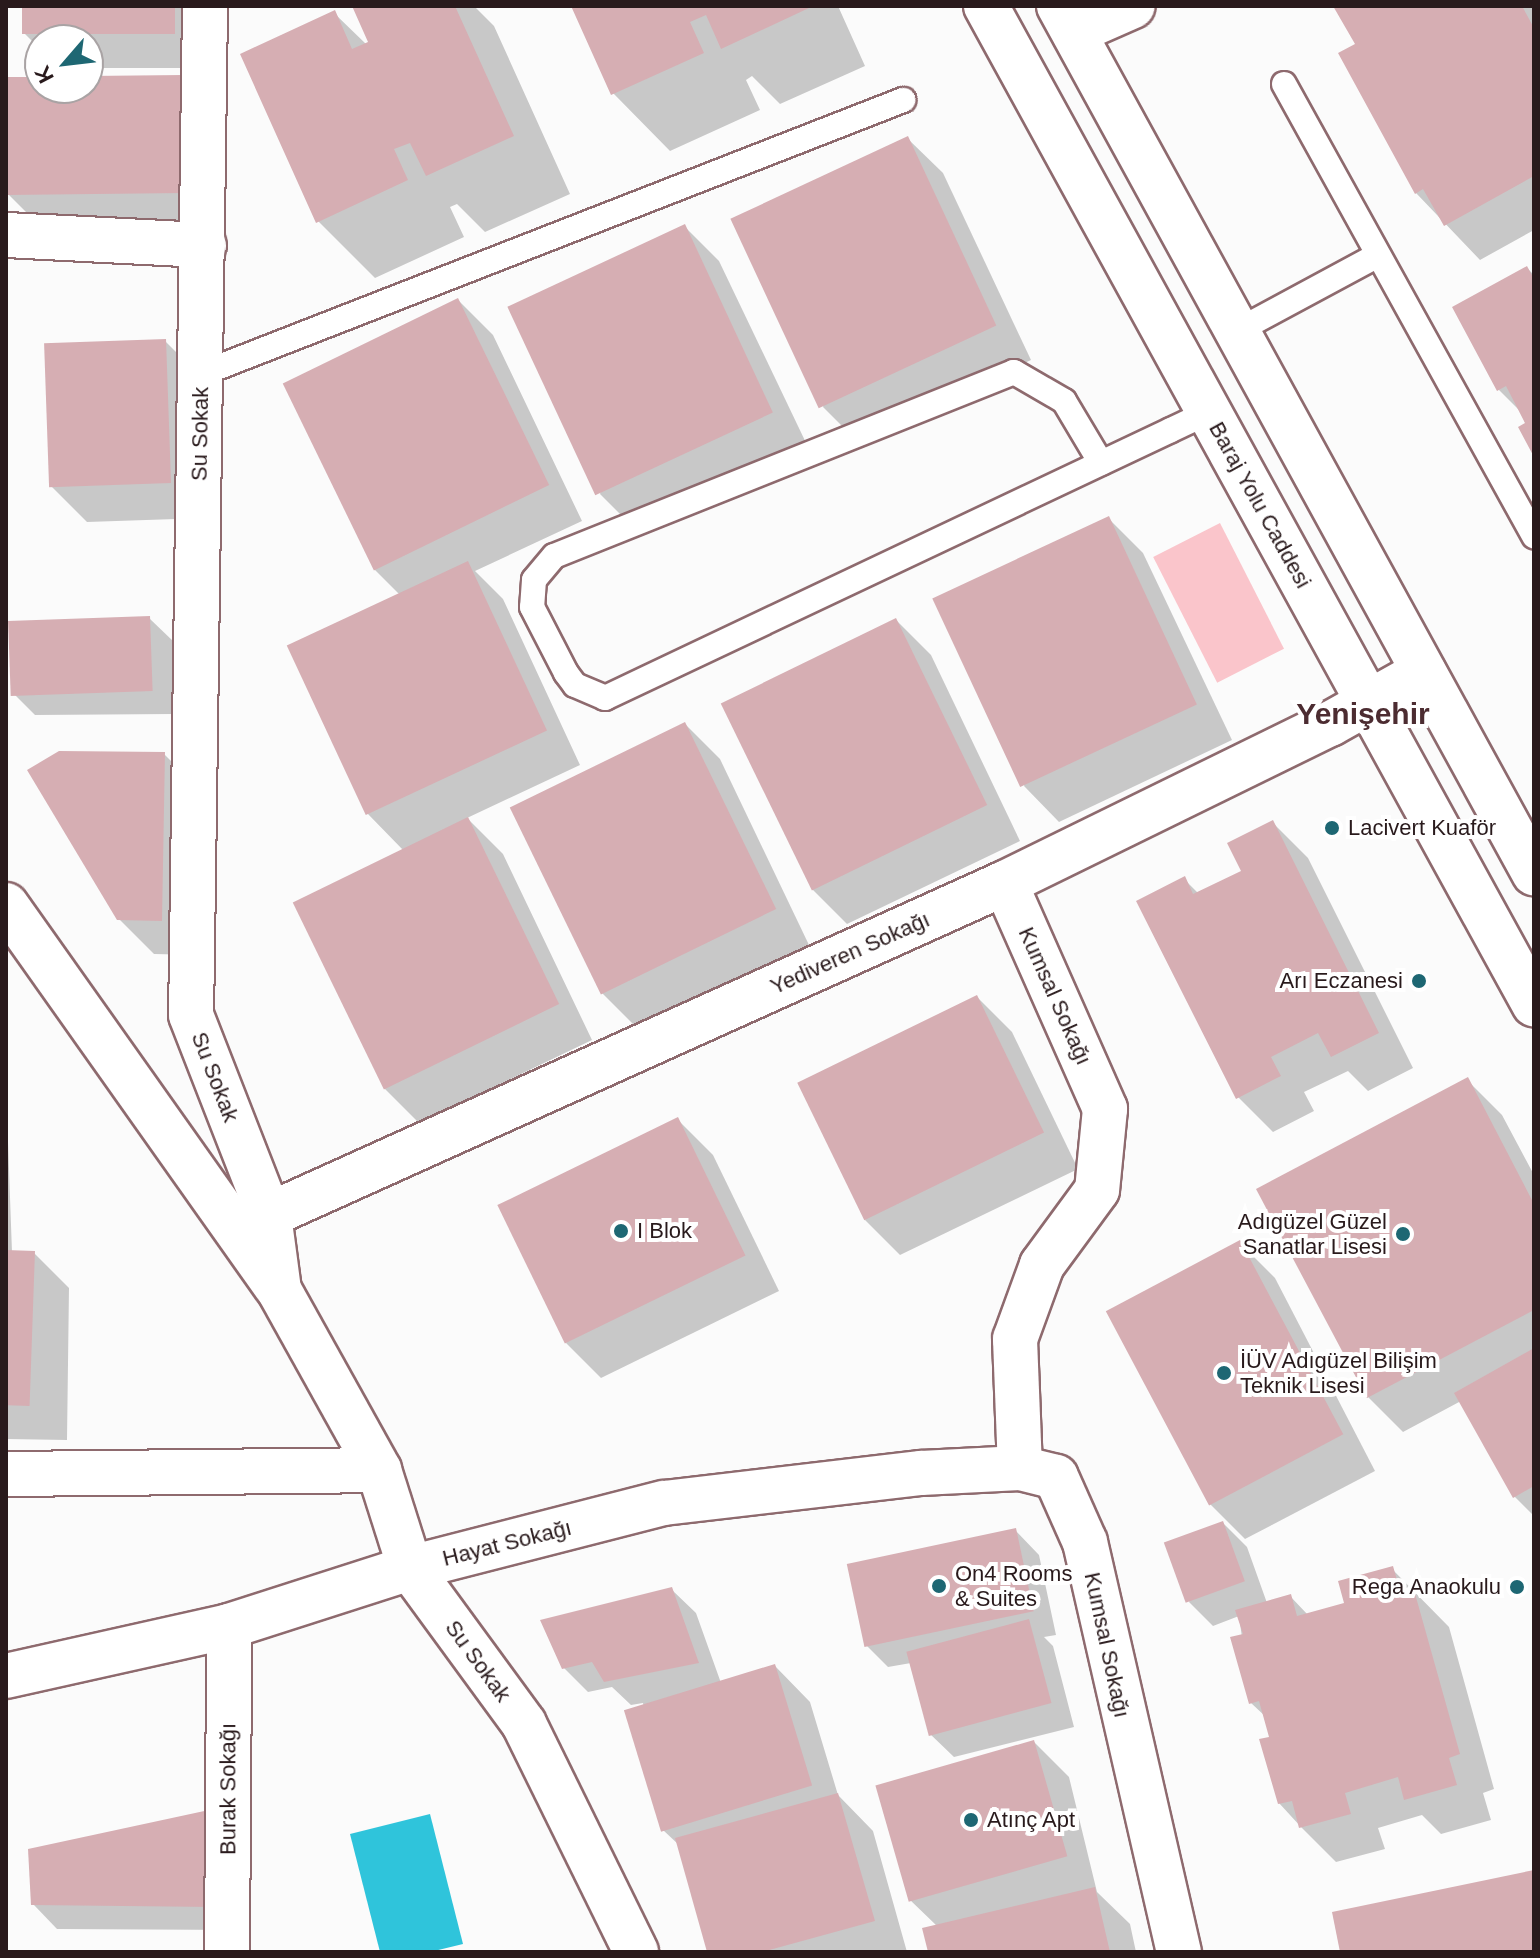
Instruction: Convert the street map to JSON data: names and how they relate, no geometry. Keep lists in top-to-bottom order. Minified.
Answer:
{"streets":{"street":["Su Sokak","Baraj Yolu Caddesi","Yediveren Sokağı","Kumsal Sokağı","Hayat Sokağı","Burak Sokağı"]},"crossings":[["Su Sokak","Yediveren Sokağı"],["Su Sokak","Hayat Sokağı"],["Baraj Yolu Caddesi","Yediveren Sokağı"],["Yediveren Sokağı","Kumsal Sokağı"],["Kumsal Sokağı","Hayat Sokağı"],["Hayat Sokağı","Burak Sokağı"]],"districts":["Yenişehir"],"places":["Lacivert Kuaför","Arı Eczanesi","I Blok","Adıgüzel Güzel Sanatlar Lisesi","İÜV Adıgüzel Bilişim Teknik Lisesi","On4 Rooms & Suites","Rega Anaokulu","Atınç Apt"],"north":"bottom left"}
